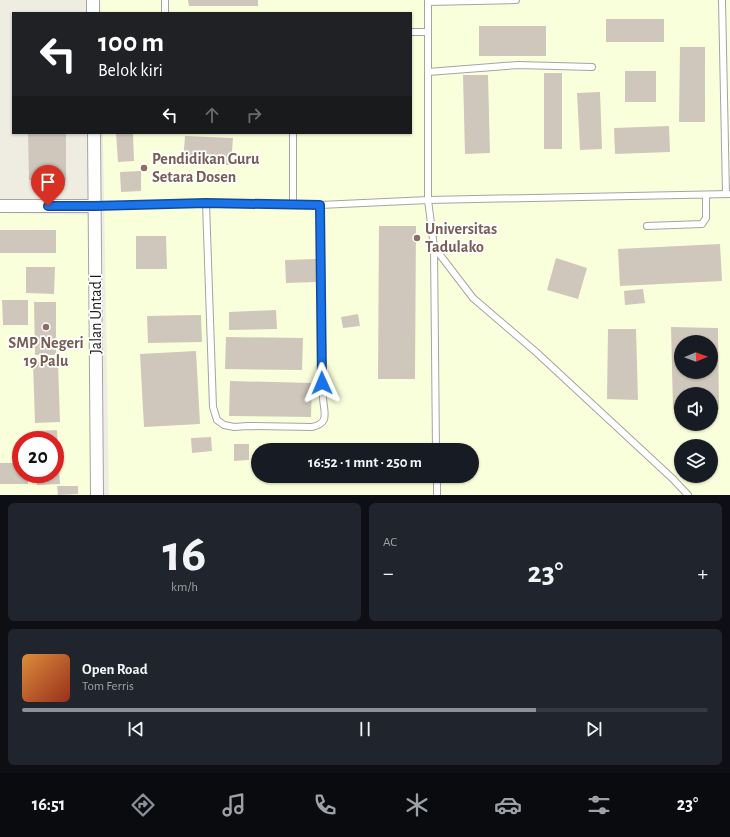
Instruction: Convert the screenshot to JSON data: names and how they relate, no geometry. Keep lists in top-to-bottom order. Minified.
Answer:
{"streets":{"street":["Jalan Untad I"]},"places":["Pendidikan Guru Setara Dosen","Universitas Tadulako","SMP Negeri 19 Palu"],"north":"right","page":{"turn":["100 m","Belok kiri"],"limit":"20","trip":"16:52 · 1 mnt · 250 m","tile":[["16","km/h"],"AC"],"heat":["−","23°","+"],"song":["Open Road","Tom Ferris"],"tabs":["16:51","23°"]}}
